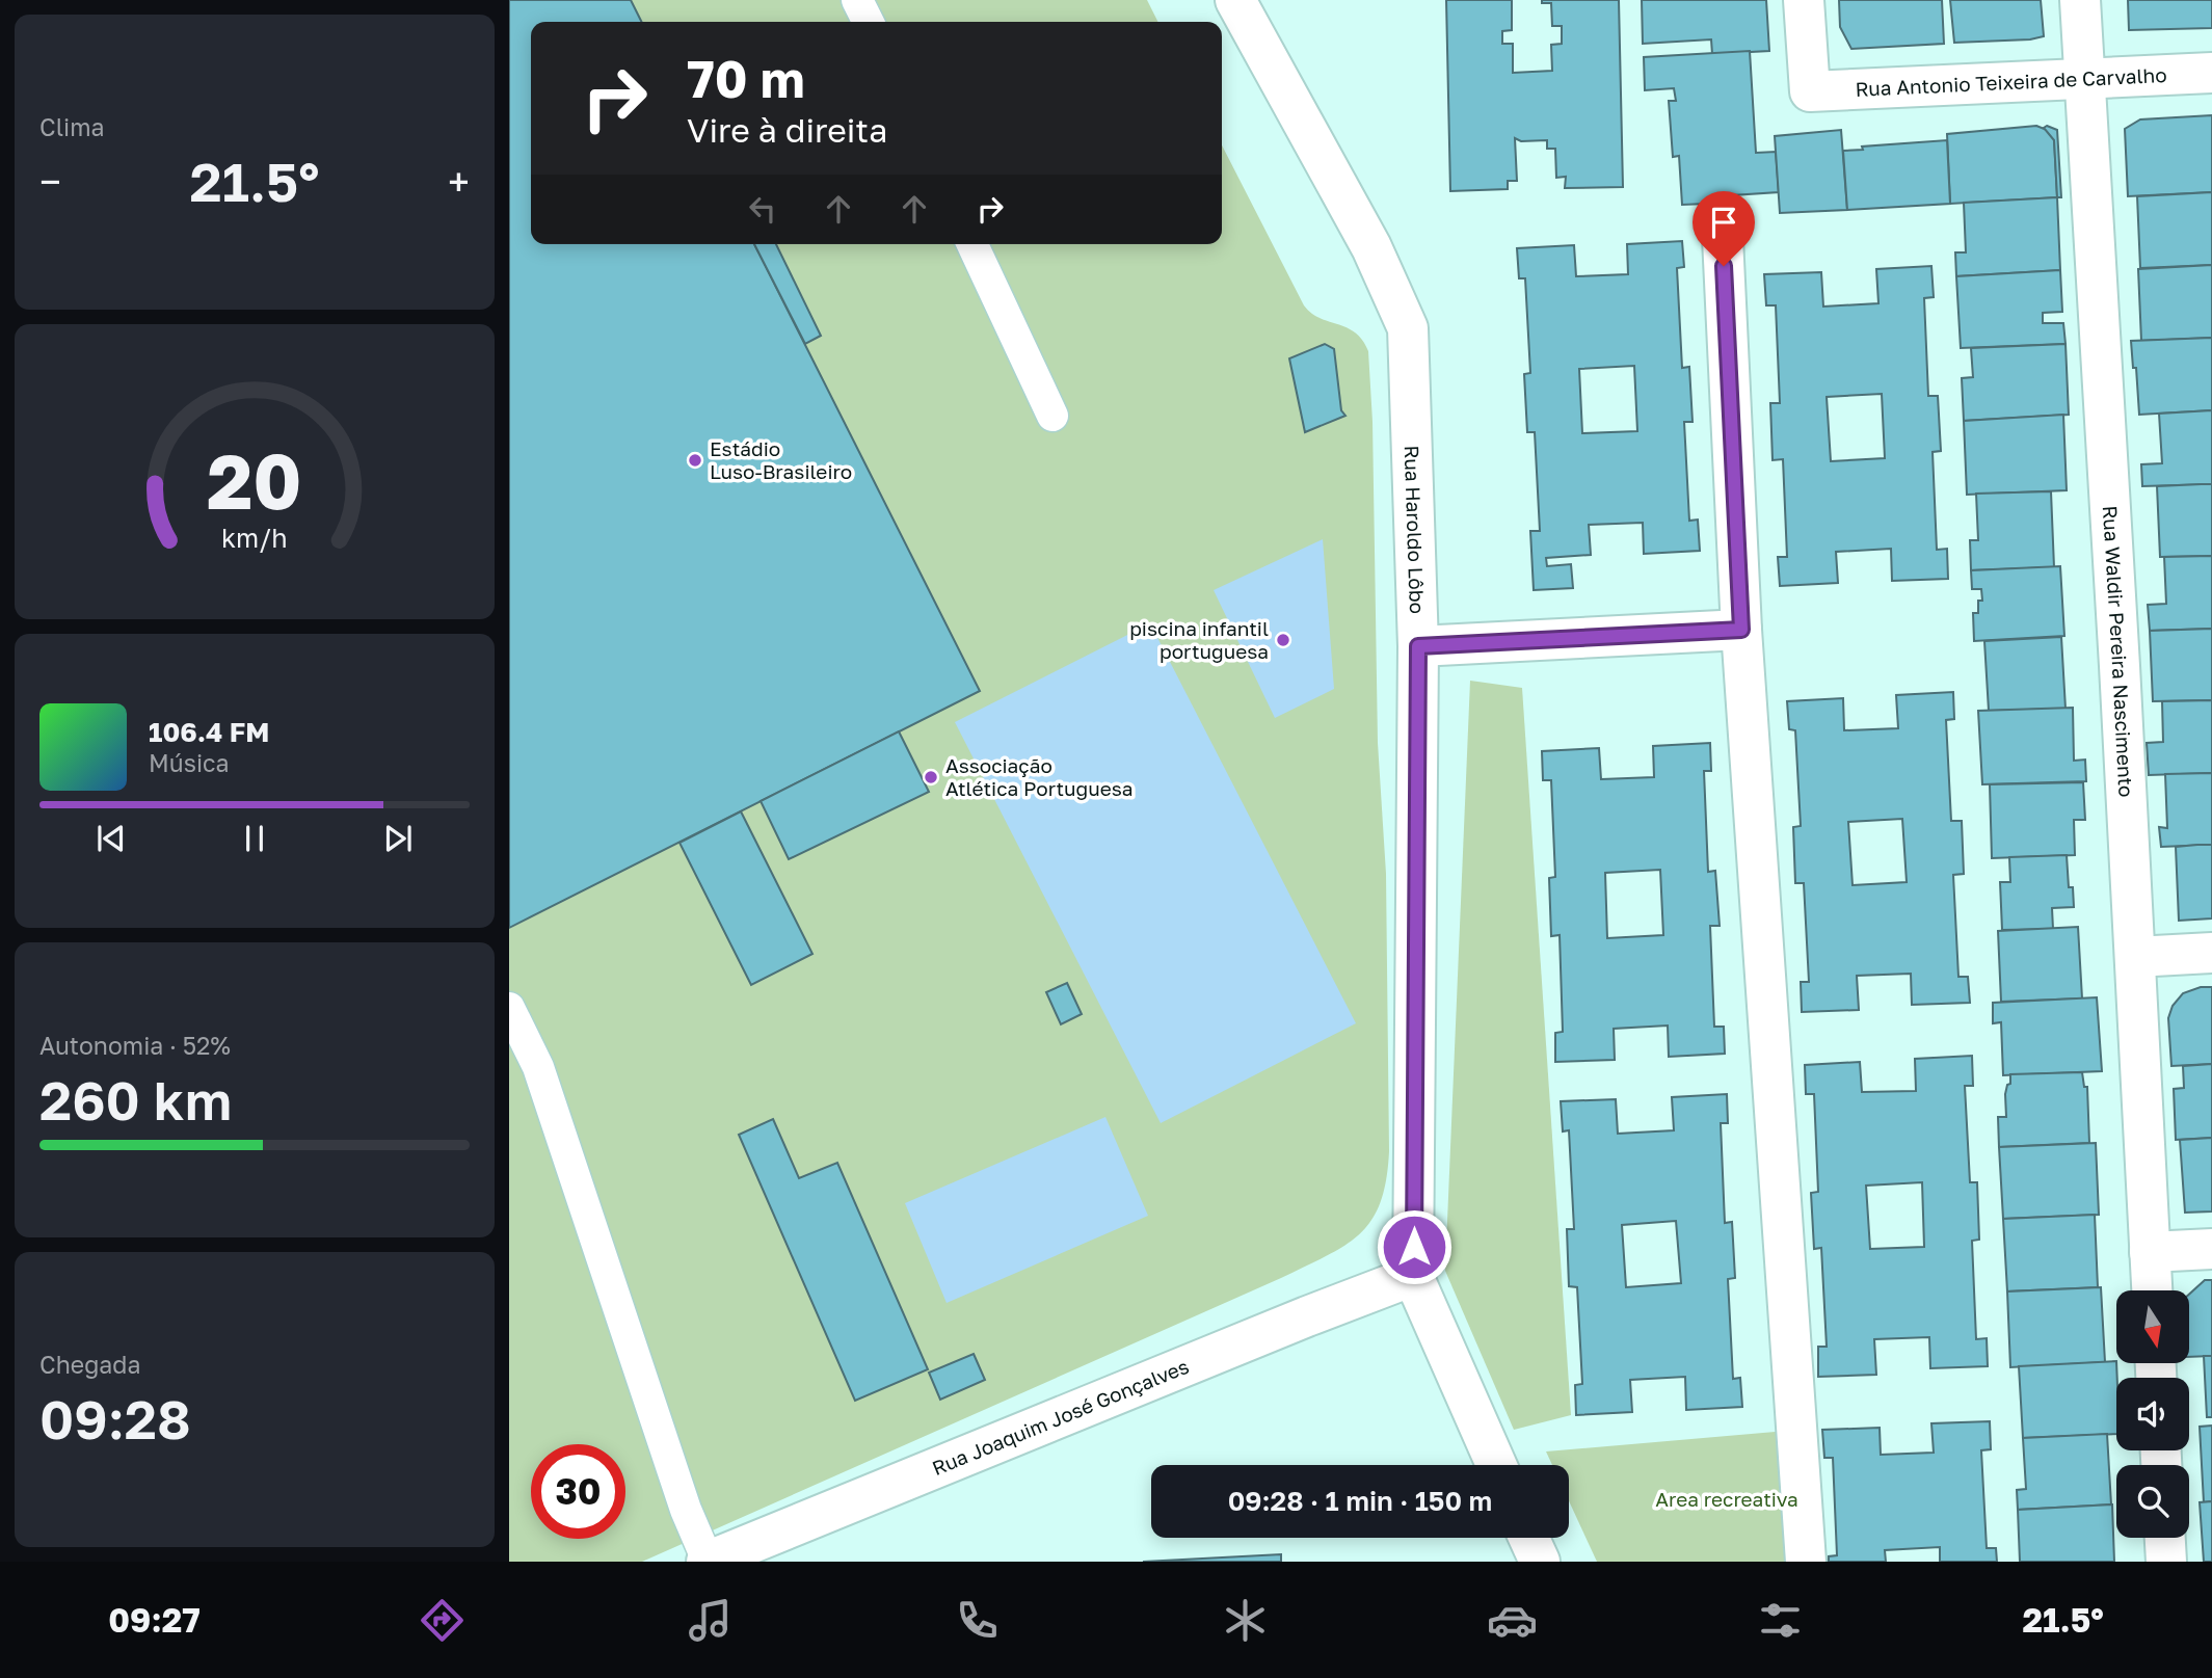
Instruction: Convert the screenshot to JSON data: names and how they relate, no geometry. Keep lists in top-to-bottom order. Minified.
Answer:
{"streets":{"street":["Rua Antonio Teixeira de Carvalho","Rua Haroldo Lôbo","Rua Waldir Pereira Nascimento","Rua Joaquim José Gonçalves"]},"crossings":[["Rua Antonio Teixeira de Carvalho","Rua Waldir Pereira Nascimento"],["Rua Haroldo Lôbo","Rua Joaquim José Gonçalves"]],"parks":["Area recreativa"],"places":["Estádio Luso-Brasileiro","piscina infantil portuguesa","Associação Atlética Portuguesa"],"north":"bottom","page":{"tile":["Clima",["Autonomia · 52%","260 km"],["Chegada","09:28"]],"turn":["70 m","Vire à direita"],"heat":["−","21.5°","+"],"song":["106.4 FM","Música"],"limit":"30","trip":"09:28 · 1 min · 150 m","tabs":["09:27","21.5°"],"gauge":["20","km/h"]}}
